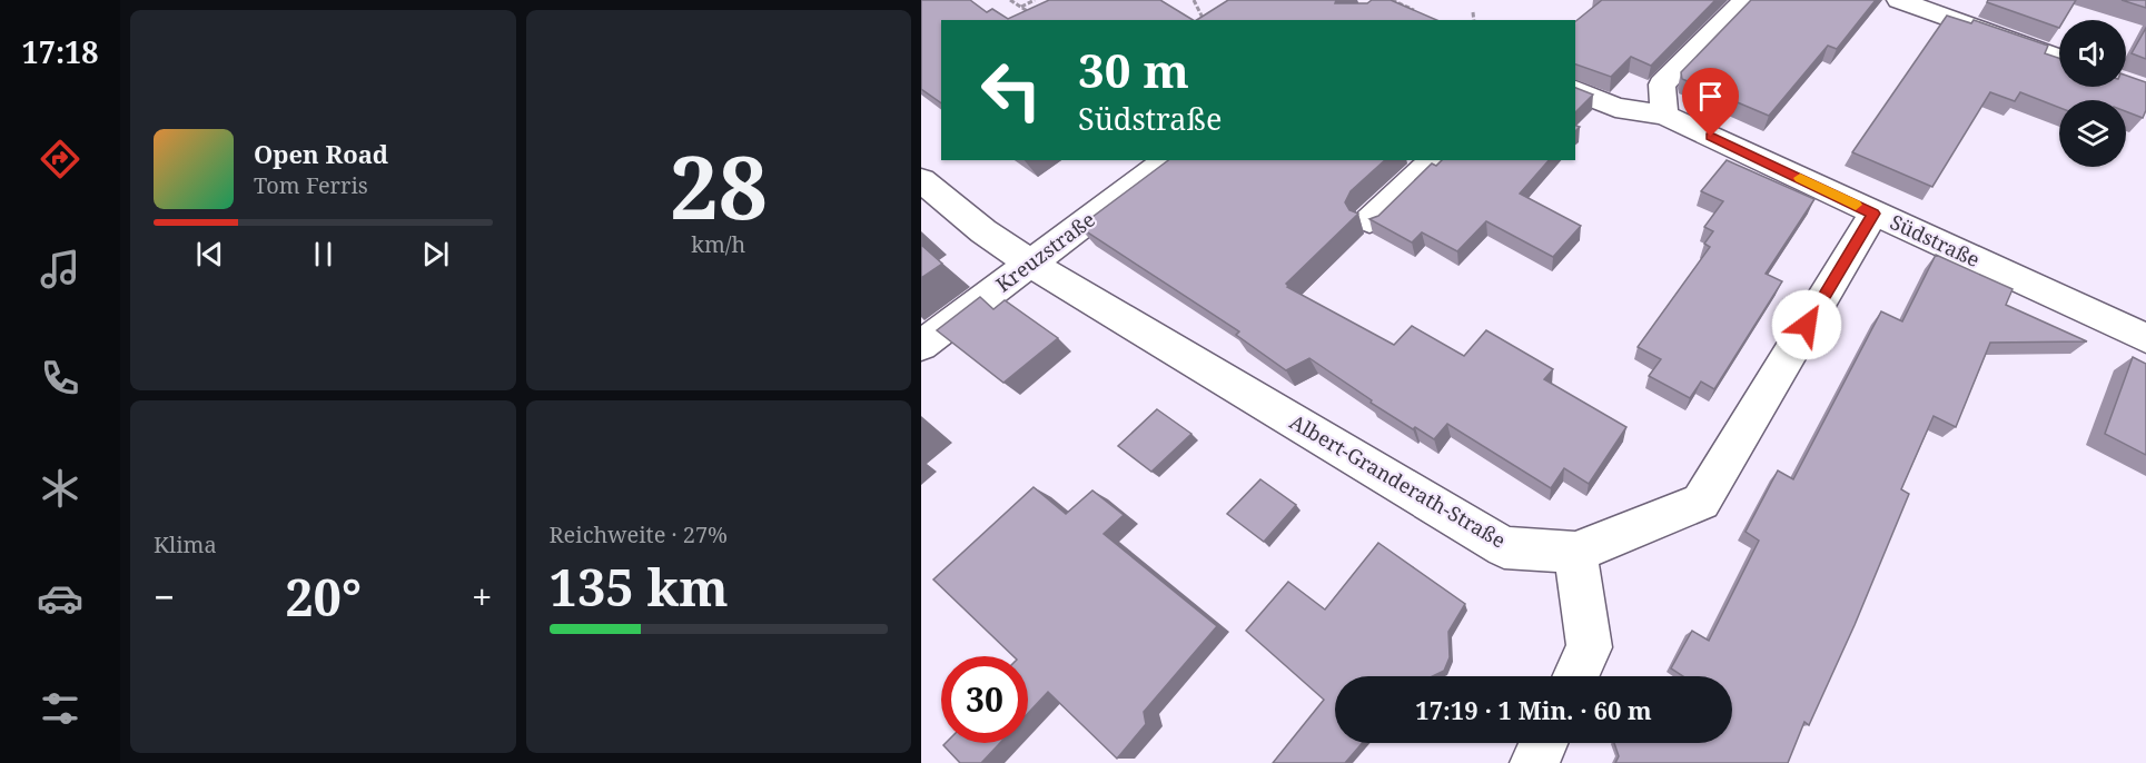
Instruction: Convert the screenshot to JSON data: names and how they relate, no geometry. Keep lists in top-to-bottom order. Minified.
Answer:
{"streets":{"street":["Südstraße","Kreuzstraße","Albert-Granderath-Straße"]},"crossings":[["Südstraße","Albert-Granderath-Straße"],["Kreuzstraße","Albert-Granderath-Straße"]],"page":{"tabs":"17:18","tile":[["28","km/h"],"Klima",["Reichweite · 27%","135 km"]],"turn":["30 m","Südstraße"],"song":["Open Road","Tom Ferris"],"heat":["−","20°","+"],"limit":"30","trip":"17:19 · 1 Min. · 60 m"}}
